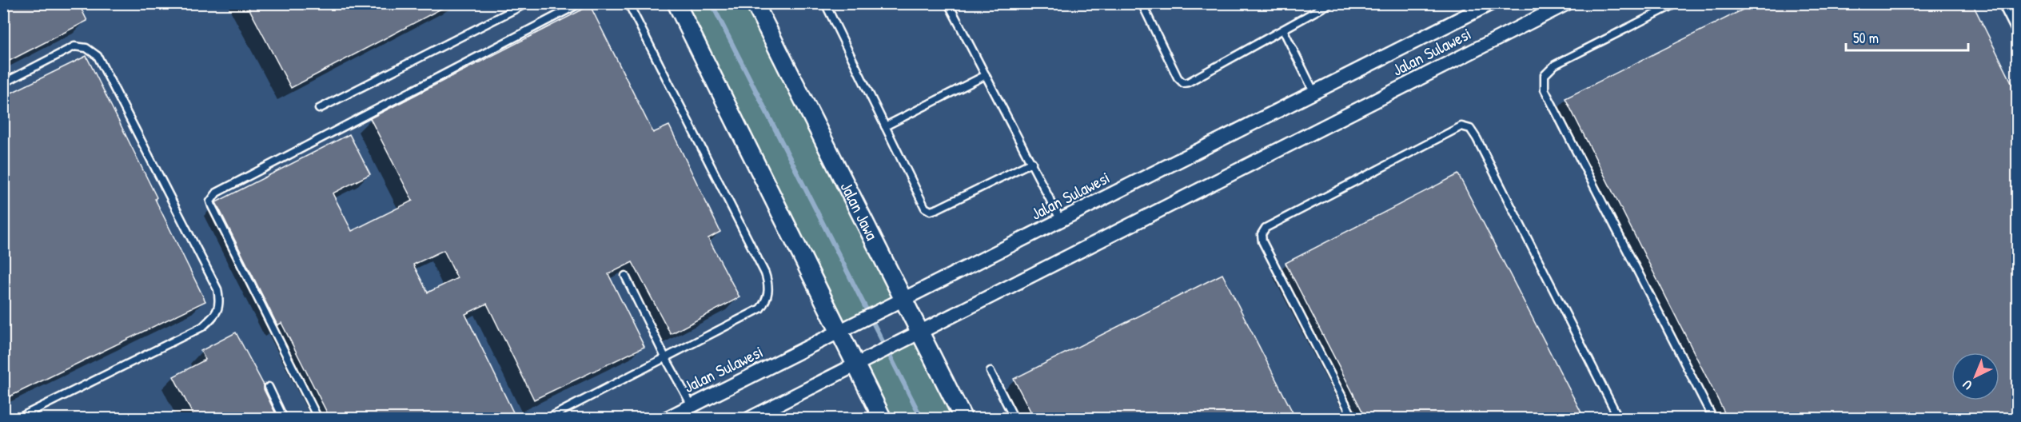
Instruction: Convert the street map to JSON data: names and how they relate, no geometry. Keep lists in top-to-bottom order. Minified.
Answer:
{"streets":{"street":["Jalan Sulawesi","Jalan Jawa"]},"crossings":[["Jalan Sulawesi","Jalan Jawa"]],"scale_bar":"50 m","north":"bottom left"}
